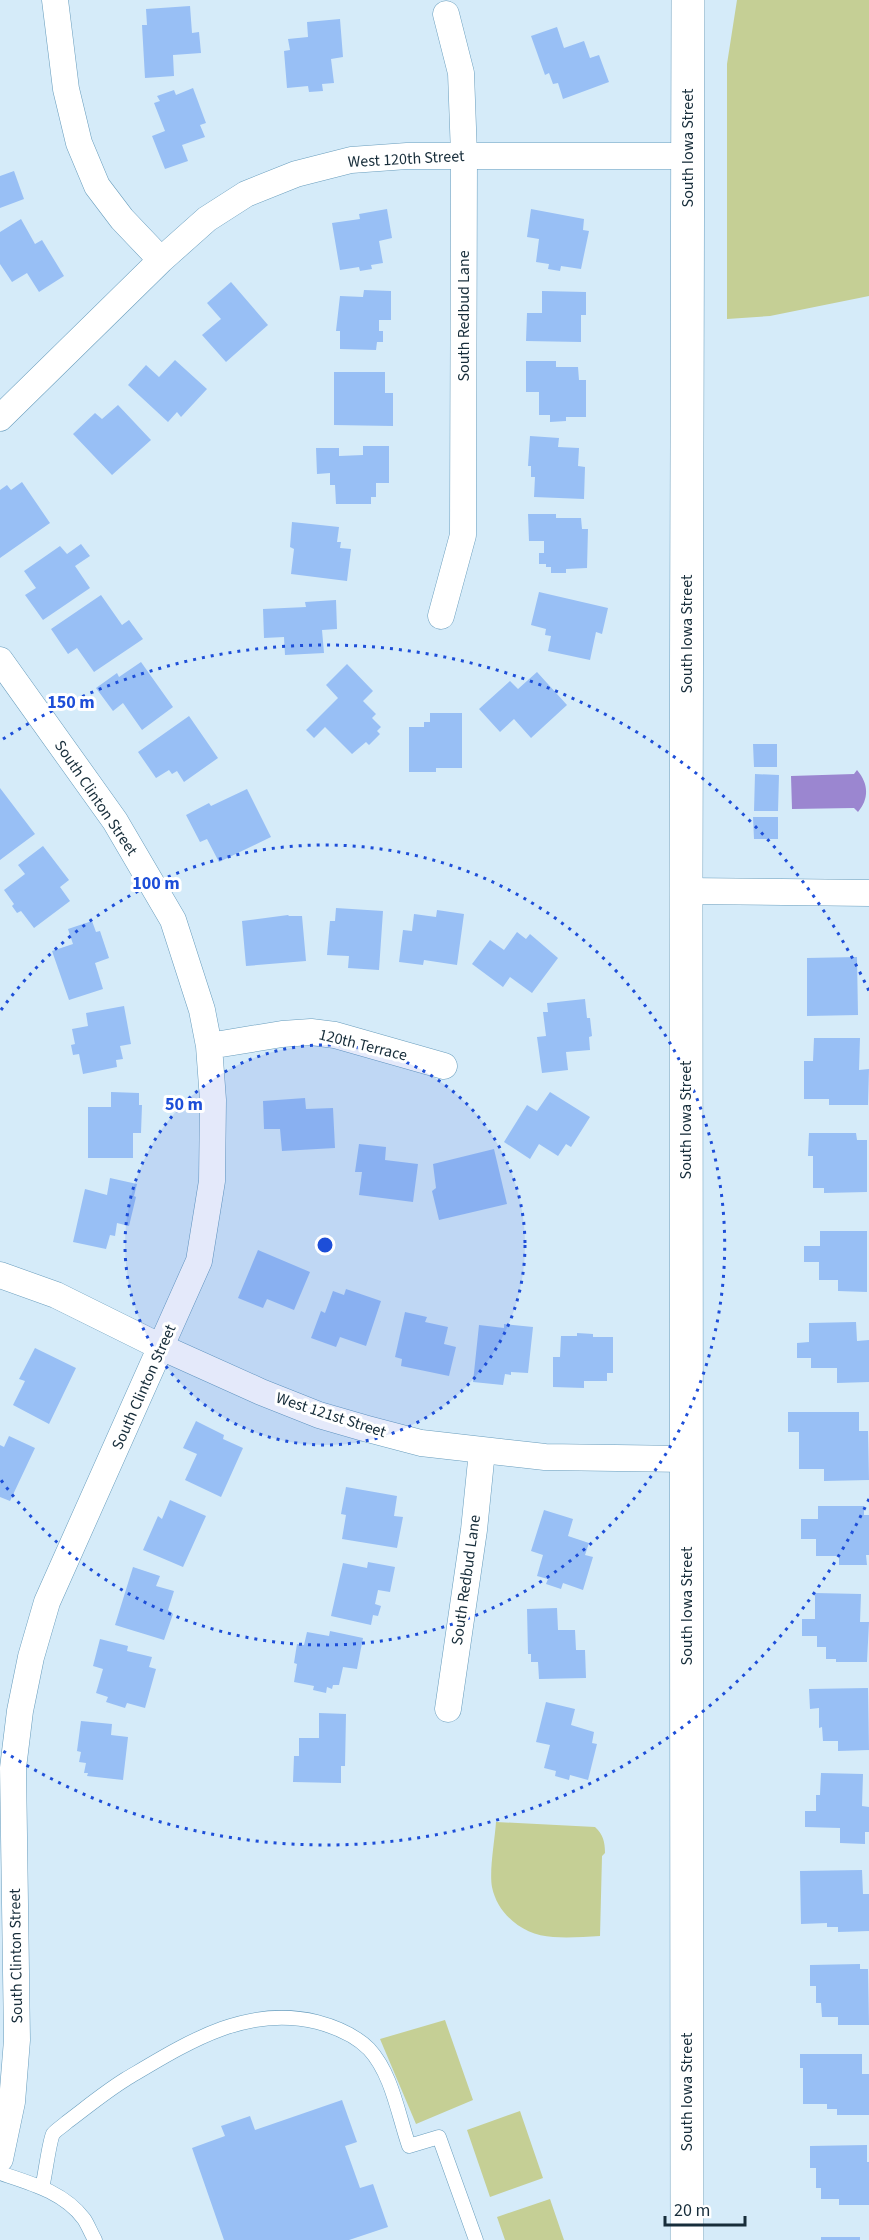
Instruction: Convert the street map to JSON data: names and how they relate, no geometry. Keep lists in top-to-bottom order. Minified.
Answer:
{"streets":{"street":["South Iowa Street","West 120th Street","South Redbud Lane","South Clinton Street","120th Terrace","West 121st Street"]},"crossings":[["South Iowa Street","West 120th Street"],["South Iowa Street","West 121st Street"],["West 120th Street","South Redbud Lane"],["South Redbud Lane","West 121st Street"],["South Clinton Street","120th Terrace"],["South Clinton Street","West 121st Street"]],"scale_bar":"20 m","rings":["150 m","100 m","50 m"]}
